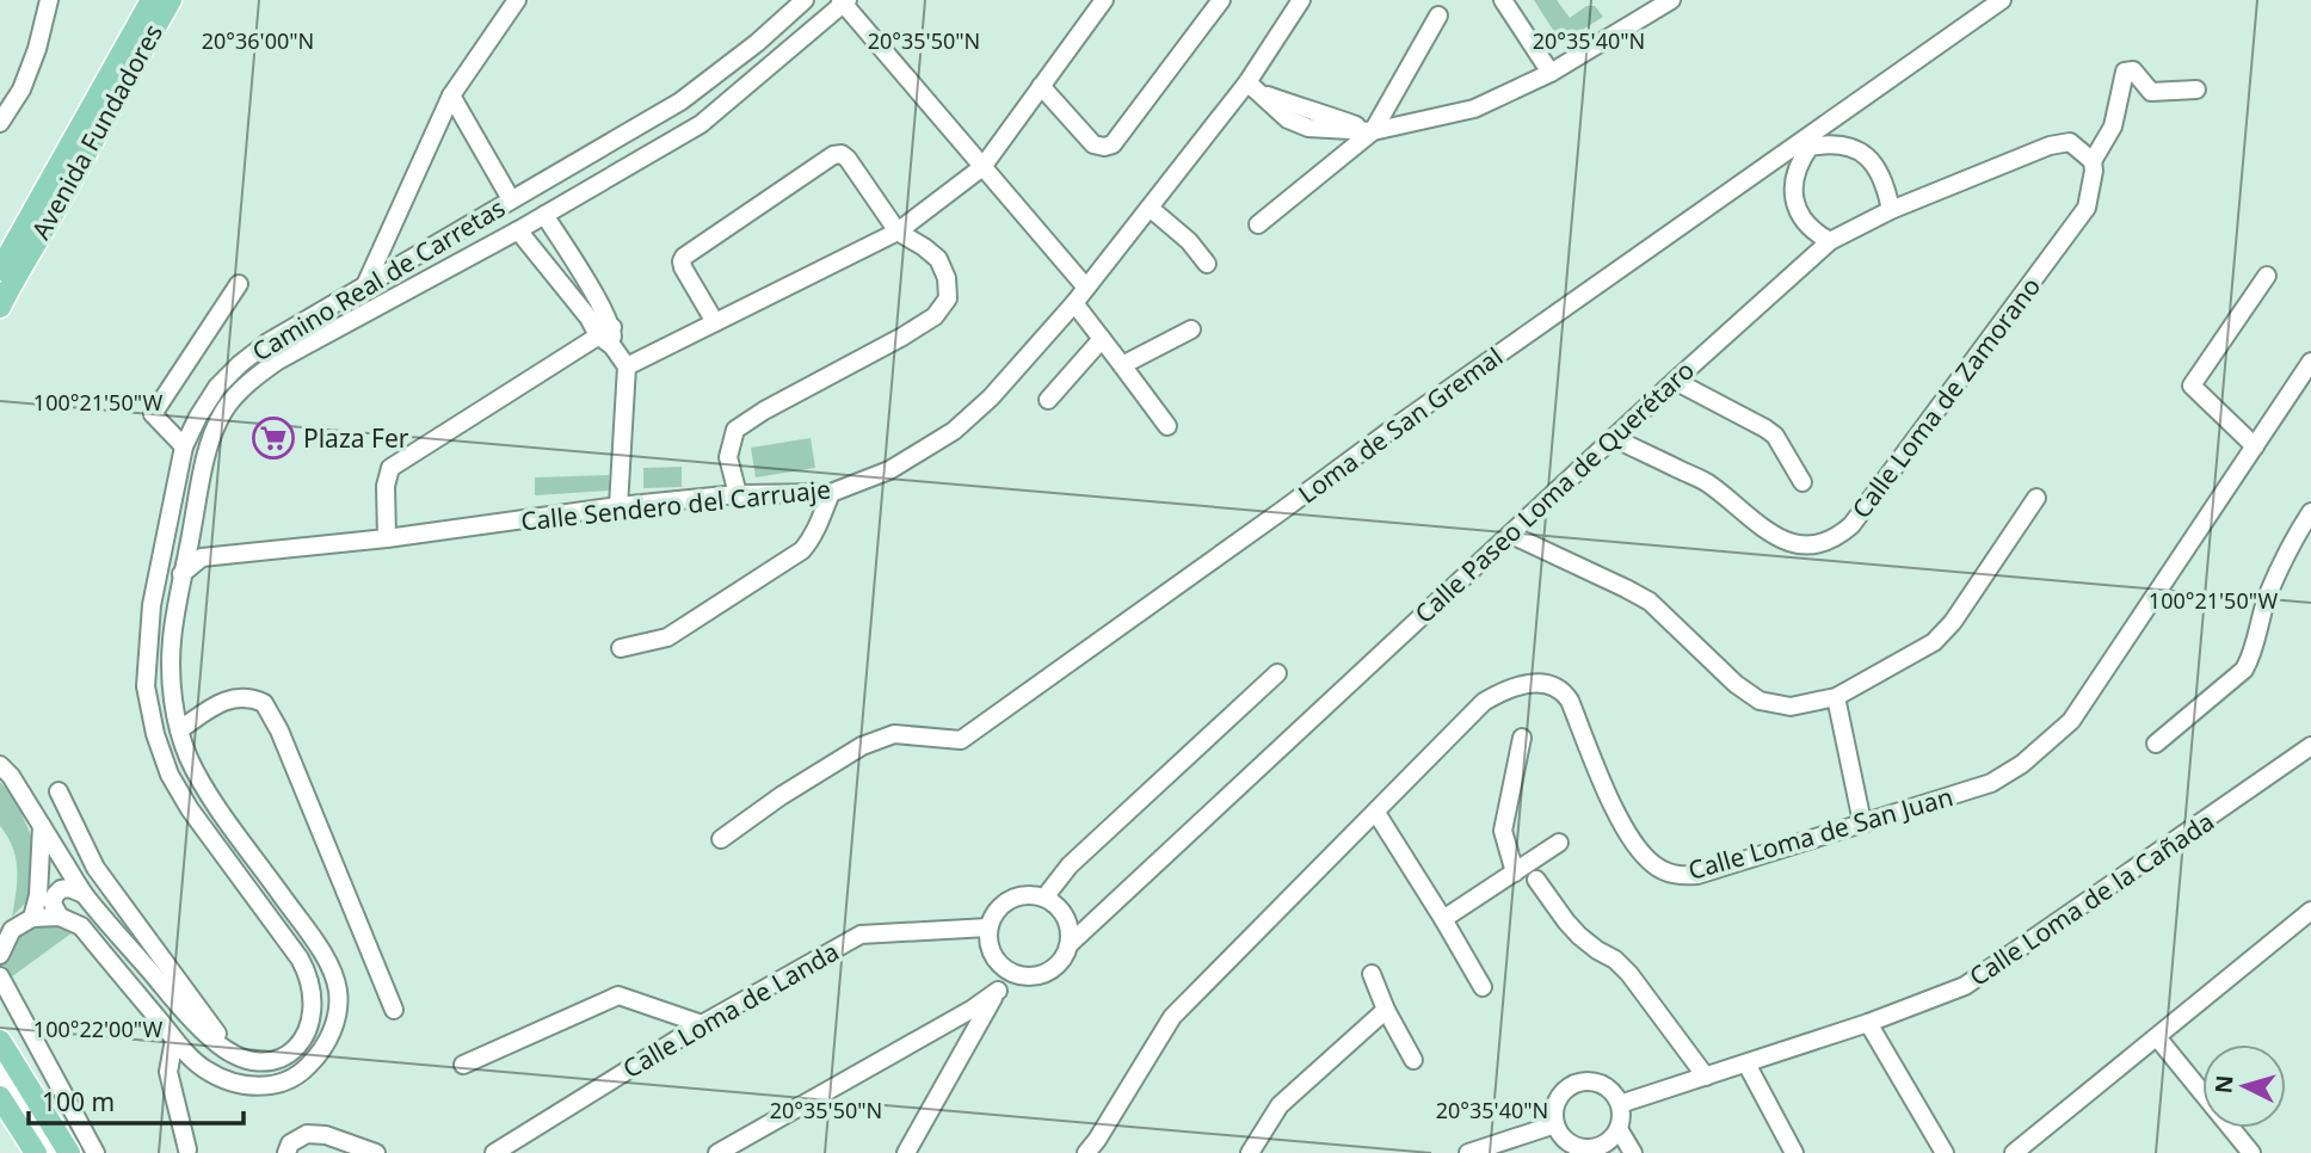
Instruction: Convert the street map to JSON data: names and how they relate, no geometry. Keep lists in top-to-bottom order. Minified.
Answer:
{"streets":{"main road":["Avenida Fundadores"],"street":["Camino Real de Carretas","Calle Loma de Zamorano","Loma de San Gremal","Calle Paseo Loma de Querétaro","Calle Sendero del Carruaje","Calle Loma de San Juan","Calle Loma de la Cañada","Calle Loma de Landa"]},"crossings":[["Camino Real de Carretas","Calle Sendero del Carruaje"],["Calle Loma de Zamorano","Calle Paseo Loma de Querétaro"],["Loma de San Gremal","Calle Paseo Loma de Querétaro"],["Calle Paseo Loma de Querétaro","Calle Loma de Landa"]],"places":{"supermarket":["Plaza Fer"]},"scale_bar":"100 m","north":"left","coordinates":["20°36'00\"N","20°35'50\"N","20°35'40\"N","100°21'50\"W","100°22'00\"W"]}
